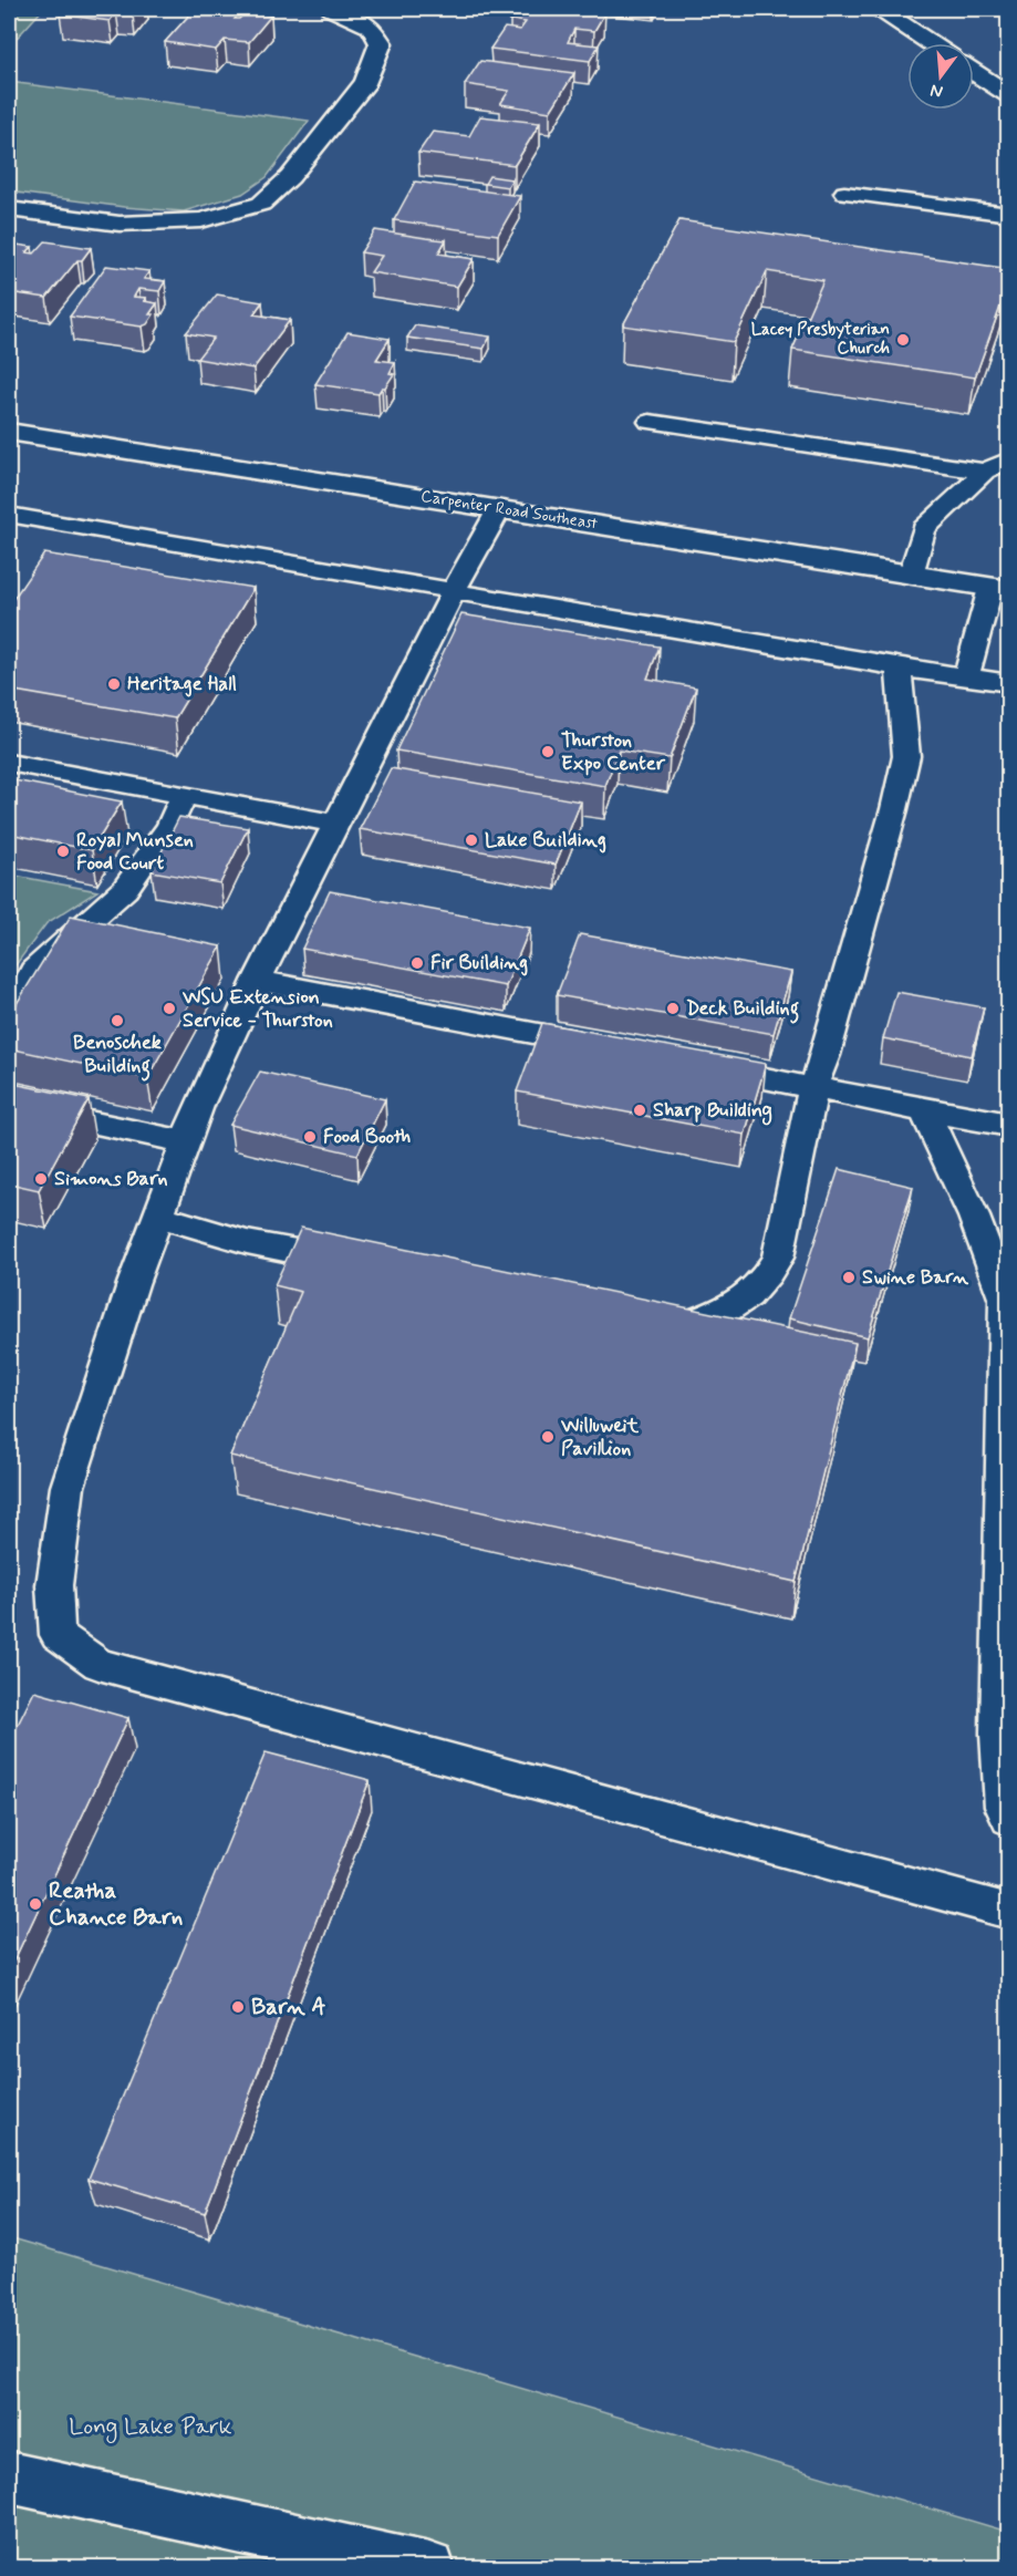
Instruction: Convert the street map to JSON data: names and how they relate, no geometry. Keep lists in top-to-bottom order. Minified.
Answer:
{"streets":{"street":["Carpenter Road Southeast"]},"parks":["Long Lake Park"],"places":["Lacey Presbyterian Church","Heritage Hall","Thurston Expo Center","Lake Building","Royal Munsen Food Court","Fir Building","WSU Extension Service - Thurston","Deck Building","Benoschek Building","Sharp Building","Food Booth","Simons Barn","Swine Barn","Willuweit Pavillion","Reatha Chance Barn","Barn A"],"north":"bottom"}
